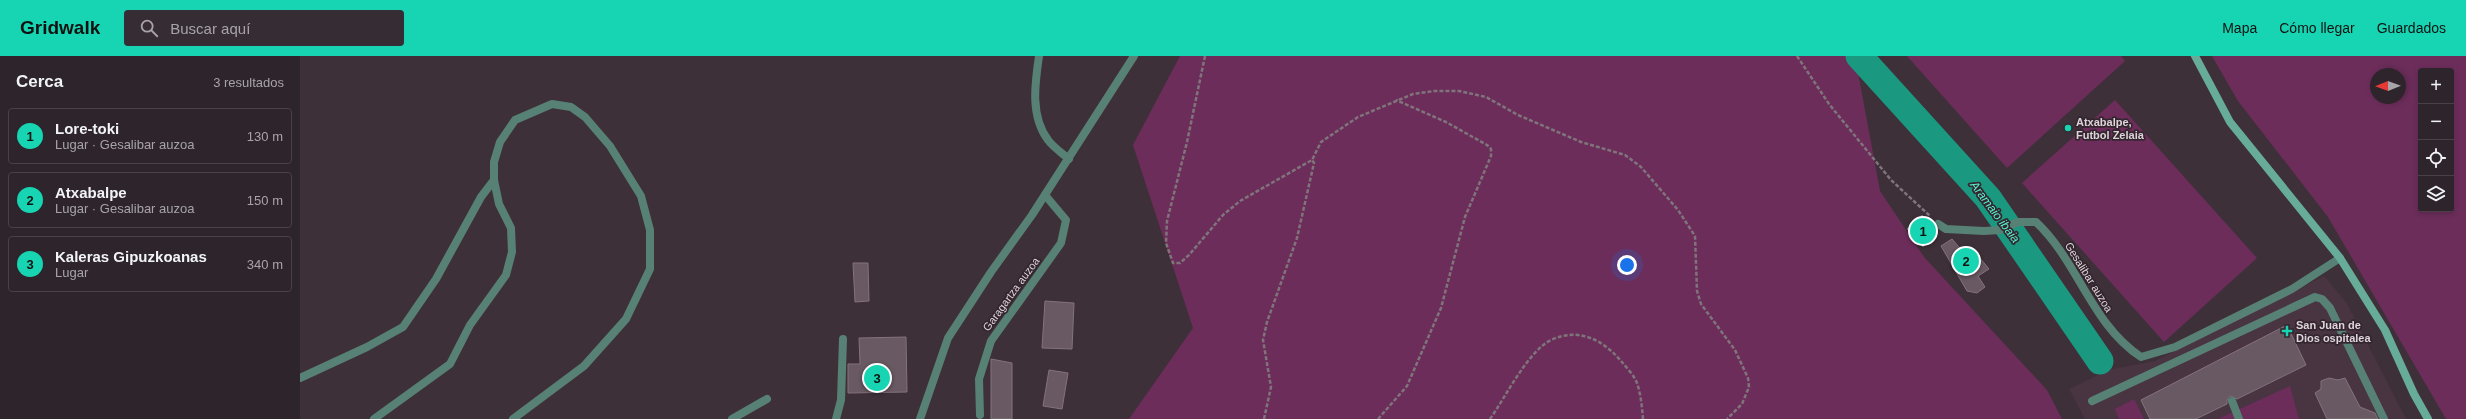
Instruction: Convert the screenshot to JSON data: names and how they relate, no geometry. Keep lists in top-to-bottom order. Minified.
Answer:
{"streets":{"street":["Gesalibar auzoa","Garagartza auzoa"]},"water":["Aramaio ibaia"],"places":{"other":["Atxabalpe, Futbol Zelaia"],"health":["San Juan de Dios ospitalea"]},"north":"left","page":{"header":"Gridwalk","search":"Buscar aquí","nav":["Mapa","Cómo llegar","Guardados"],"heading":["Cerca","3 resultados"],"map_buttons":["+","−"],"list":[{"mark":"1","name":"Lore-toki","note":"Lugar · Gesalibar auzoa","value":"130 m"},{"mark":"2","name":"Atxabalpe","note":"Lugar · Gesalibar auzoa","value":"150 m"},{"mark":"3","name":"Kaleras Gipuzkoanas","note":"Lugar","value":"340 m"}],"pins":["1","2","3"]}}
